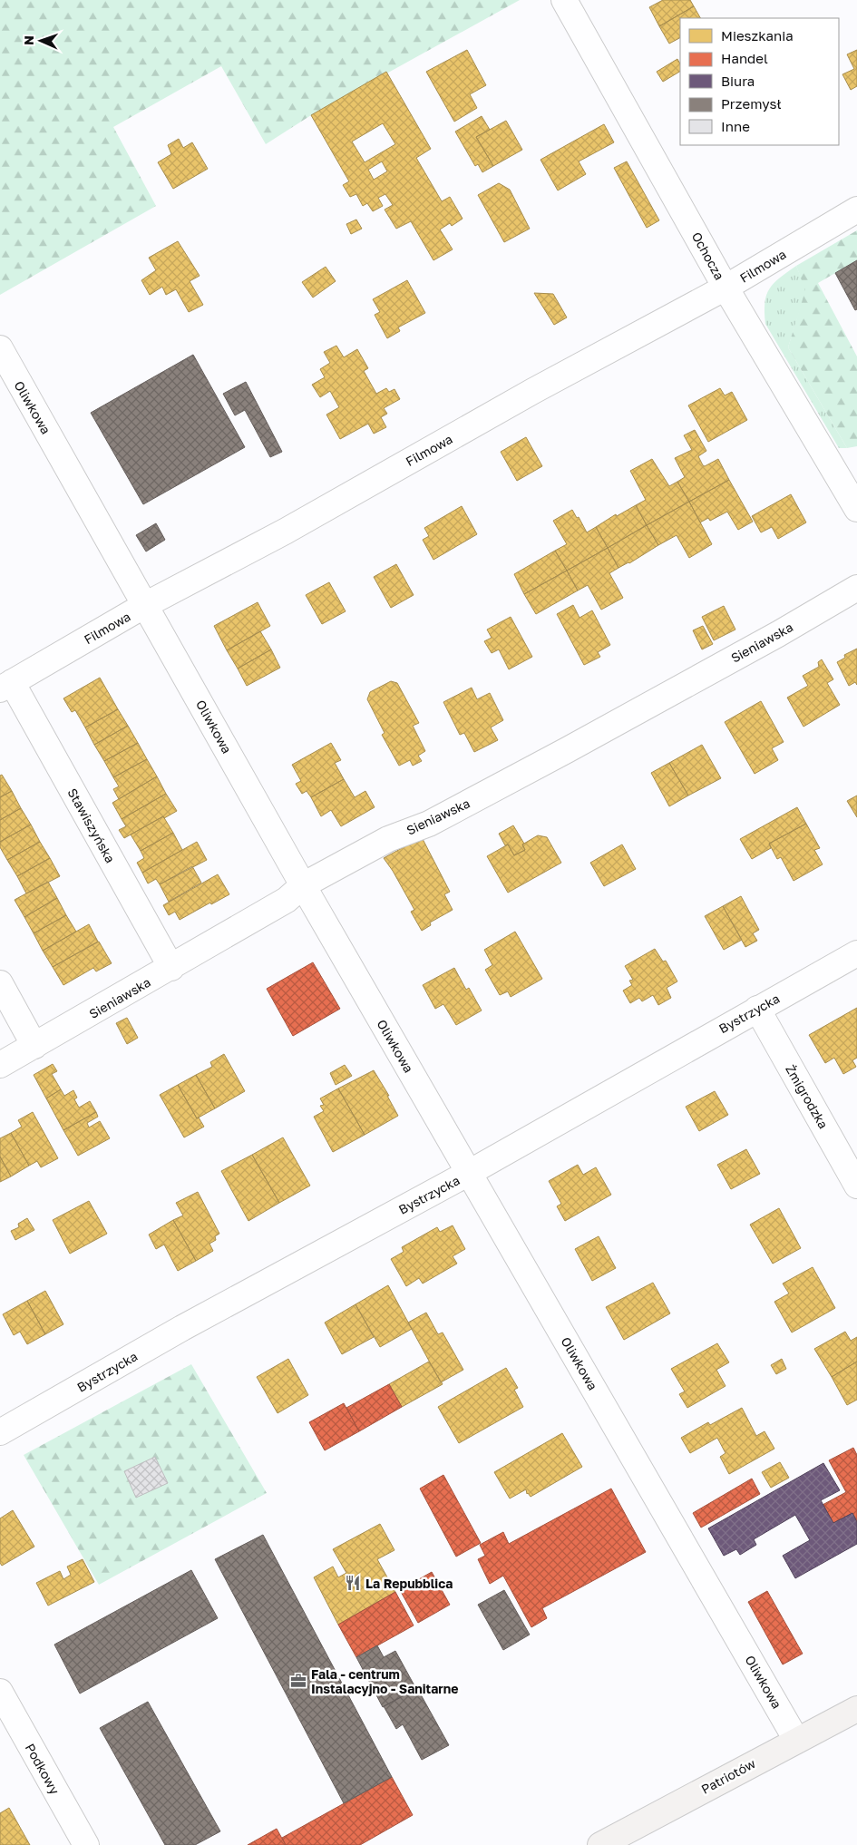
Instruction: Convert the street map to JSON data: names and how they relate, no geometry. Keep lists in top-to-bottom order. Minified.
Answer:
{"streets":{"main road":["Patriotów"],"street":["Ochocza","Filmowa","Oliwkowa","Sieniawska","Stawiszyńska","Bystrzycka","Żmigrodzka","Podkowy"]},"crossings":[["Ochocza","Filmowa"],["Filmowa","Oliwkowa"],["Filmowa","Stawiszyńska"],["Oliwkowa","Sieniawska"],["Oliwkowa","Bystrzycka"],["Oliwkowa","Patriotów"],["Sieniawska","Stawiszyńska"],["Bystrzycka","Żmigrodzka"]],"places":{"restaurant":["La Repubblica"],"office":["Fala - centrum Instalacyjno - Sanitarne"]},"legend":["Mieszkania","Handel","Biura","Przemysł","Inne"],"north":"left"}
